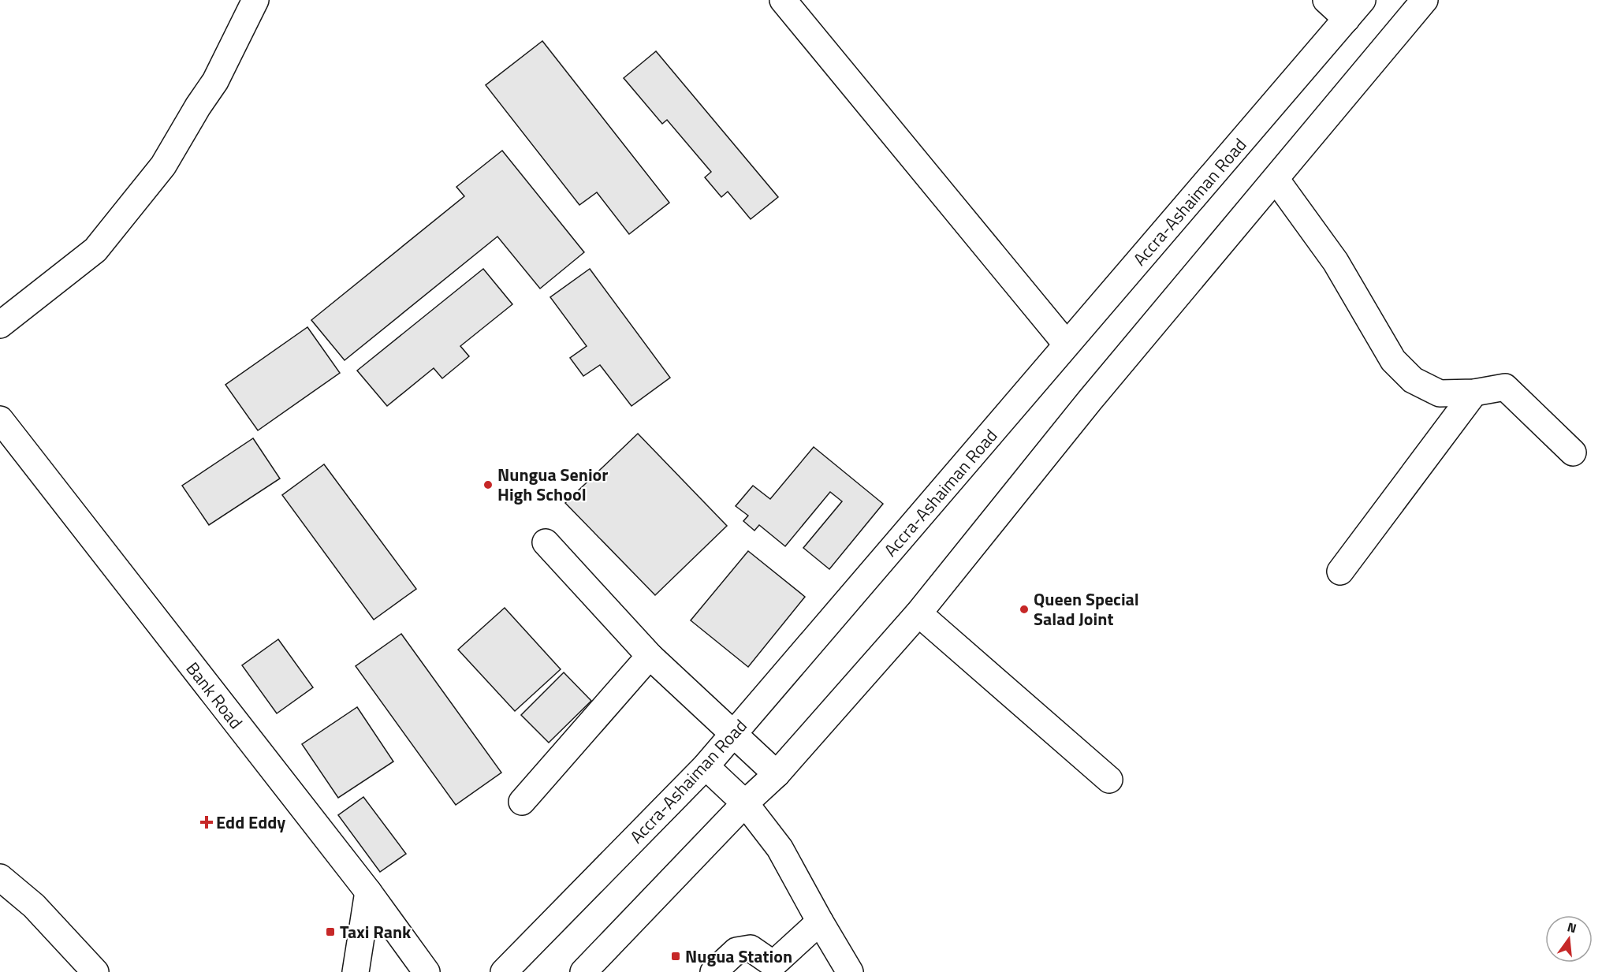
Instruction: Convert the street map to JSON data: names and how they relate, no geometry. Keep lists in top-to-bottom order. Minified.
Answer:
{"streets":{"street":["Accra-Ashaiman Road","Bank Road"]},"places":{"other":["Nungua Senior High School","Queen Special Salad Joint"],"health":["Edd Eddy"],"transit":["Taxi Rank","Nugua Station"]},"north":"top"}
